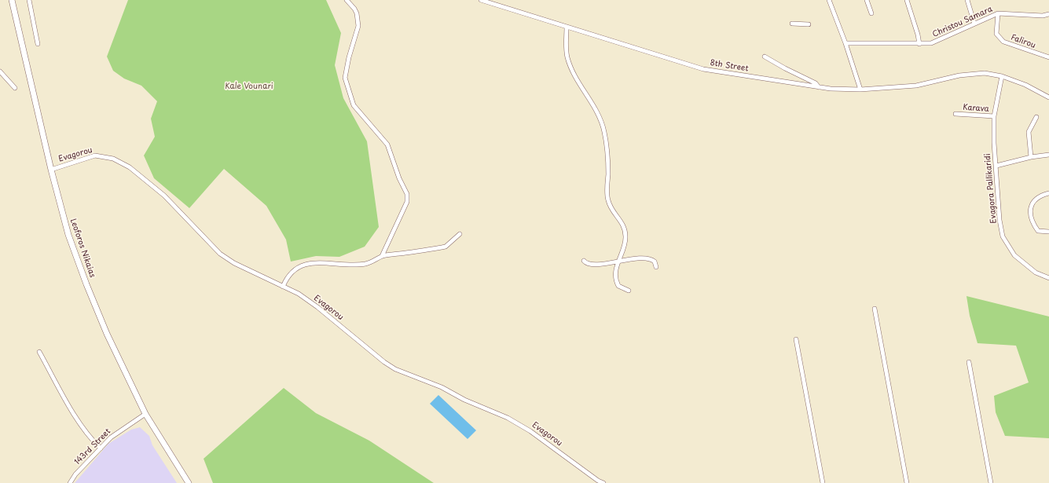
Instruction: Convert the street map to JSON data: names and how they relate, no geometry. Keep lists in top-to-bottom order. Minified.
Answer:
{"streets":{"main road":["Leoforos Nikaias"],"street":["Christou Samara","Falirou","8th Street","Karava","Evagorou","Evagora Pallikaridi","143rd Street"]},"crossings":[["Christou Samara","Falirou"],["8th Street","Evagora Pallikaridi"],["Karava","Evagora Pallikaridi"],["Evagorou","Leoforos Nikaias"],["Leoforos Nikaias","143rd Street"]],"parks":["Kale Vounari"]}
